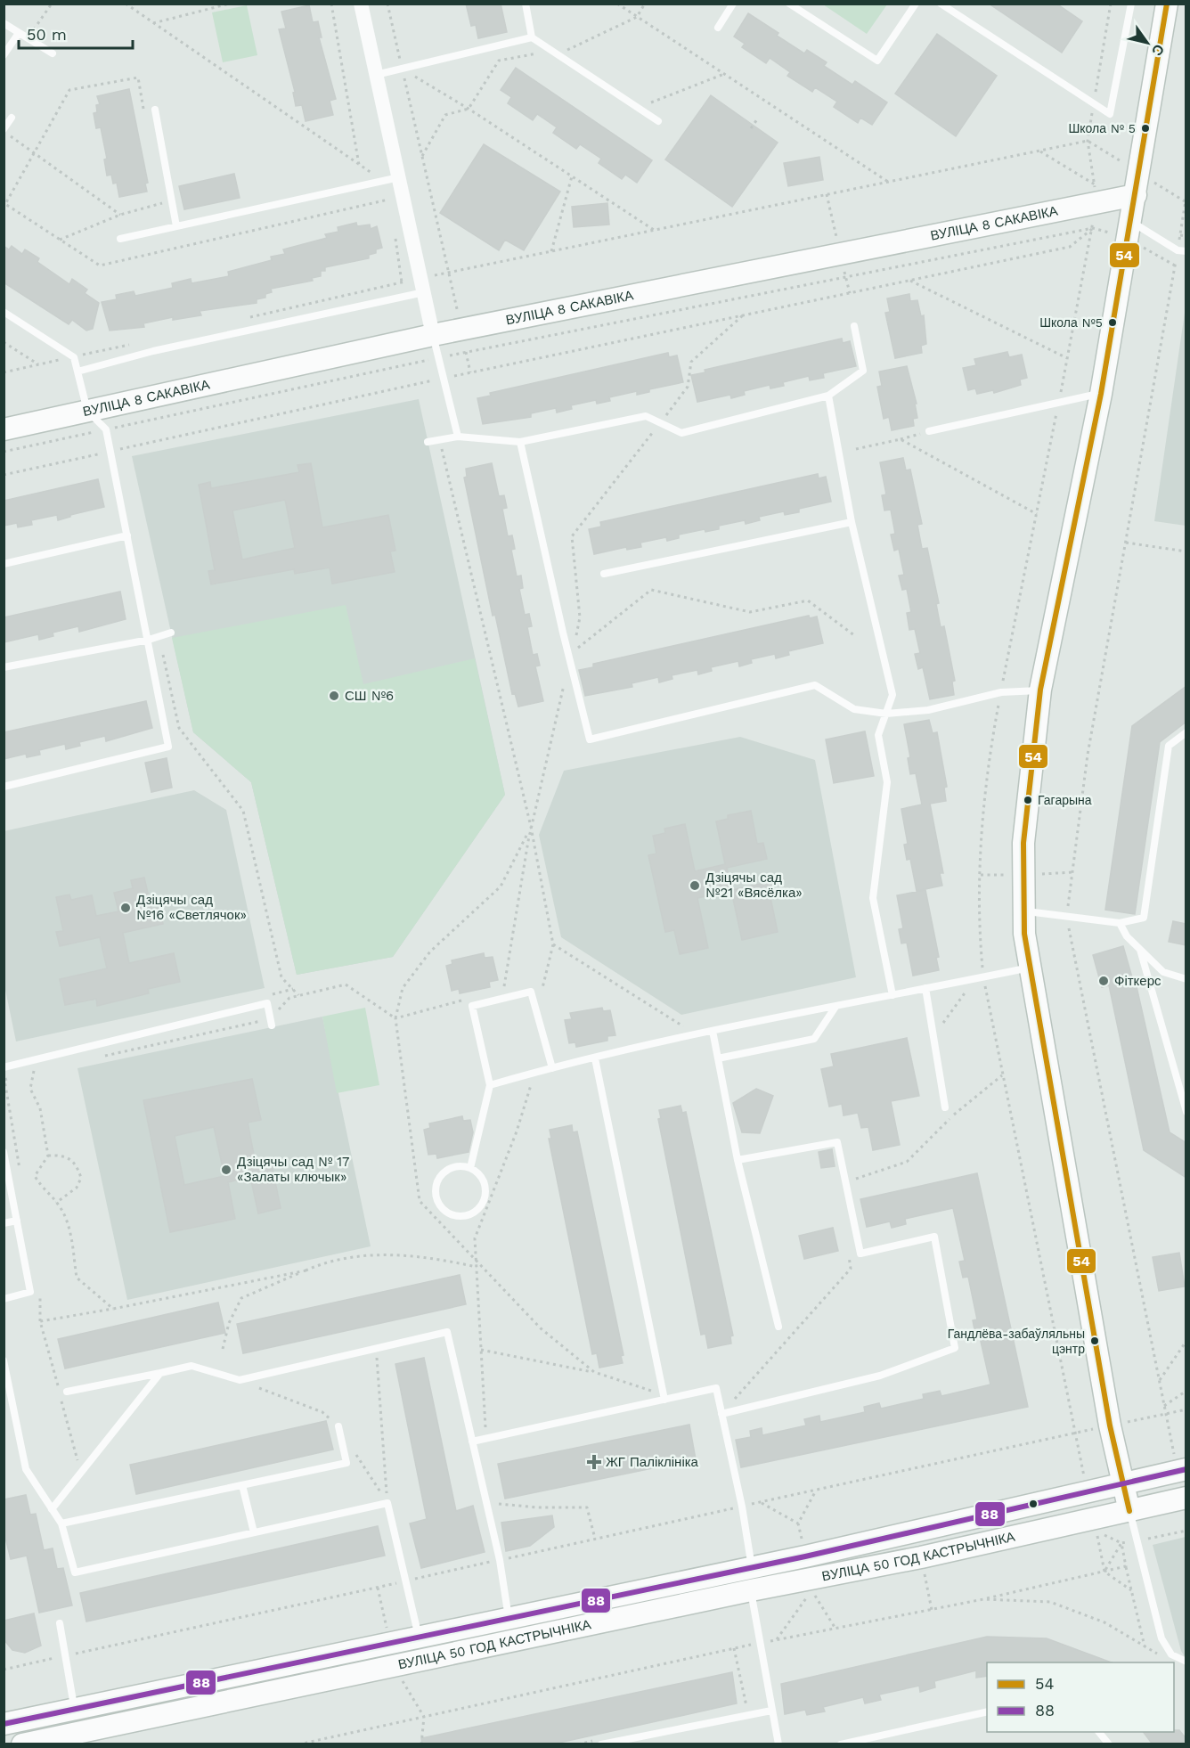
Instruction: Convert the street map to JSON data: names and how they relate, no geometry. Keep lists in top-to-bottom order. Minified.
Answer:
{"streets":{"main road":["ВУЛІЦА 8 САКАВІКА","ВУЛІЦА 50 ГОД КАСТРЫЧНІКА"]},"places":{"other":["Школа № 5","Школа №5","СШ №6","Гагарына","Дзіцячы сад №21 «Вясёлка»","Дзіцячы сад №16 «Светлячок»","Фіткерс","Дзіцячы сад № 17 «Залаты ключык»","Гандлёва-забаўляльны цэнтр"],"health":["ЖГ Паліклініка"]},"lines":["transit line 54","transit line 88"],"legend":["54","88"],"scale_bar":"50 m","north":"bottom right"}
